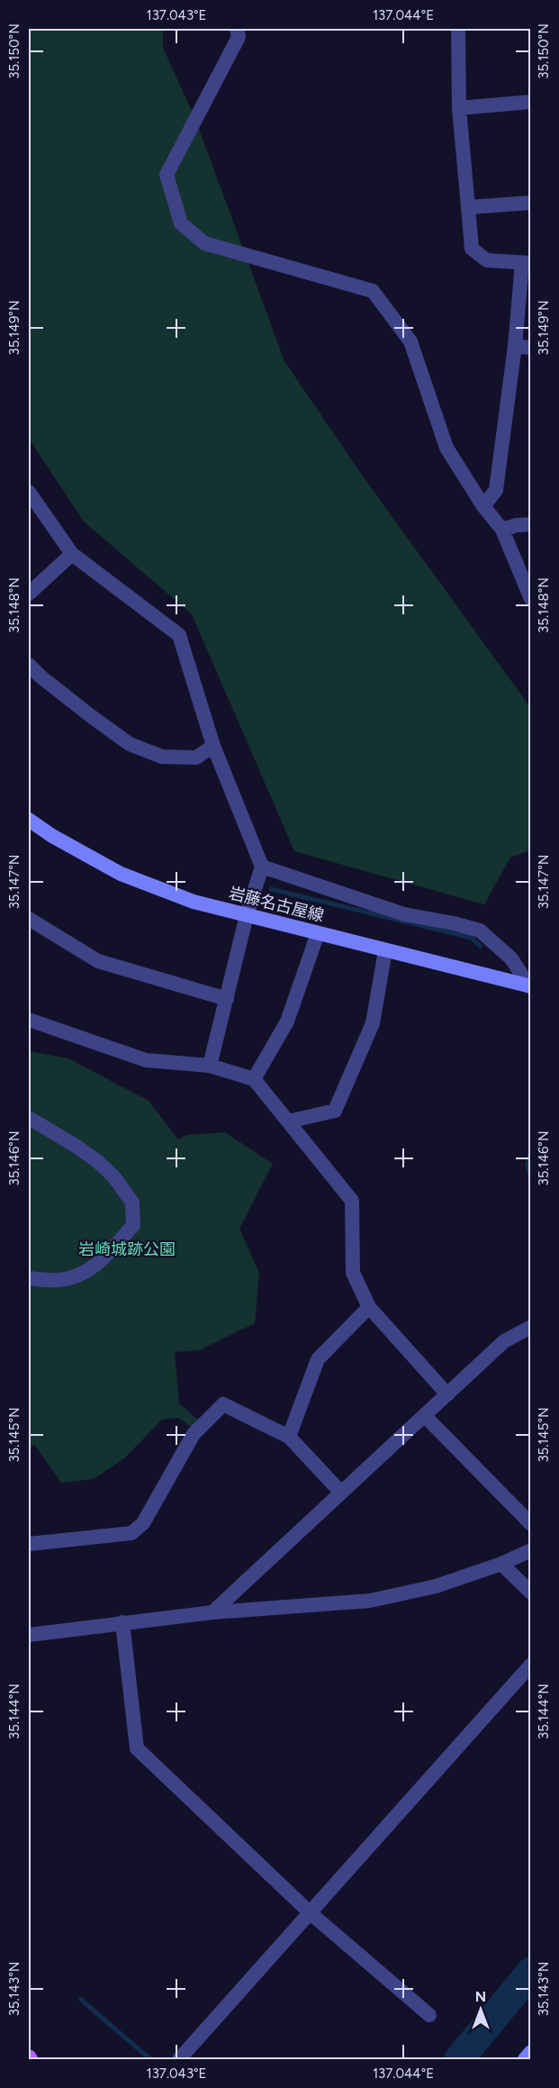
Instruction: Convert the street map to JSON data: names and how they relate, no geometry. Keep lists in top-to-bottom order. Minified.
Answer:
{"streets":{"main road":["岩藤名古屋線"]},"parks":["岩崎城跡公園"],"north":"top","coordinates":["137.043°E","137.044°E","35.150°N","35.149°N","35.148°N","35.147°N","35.146°N","35.145°N","35.144°N","35.143°N"]}
